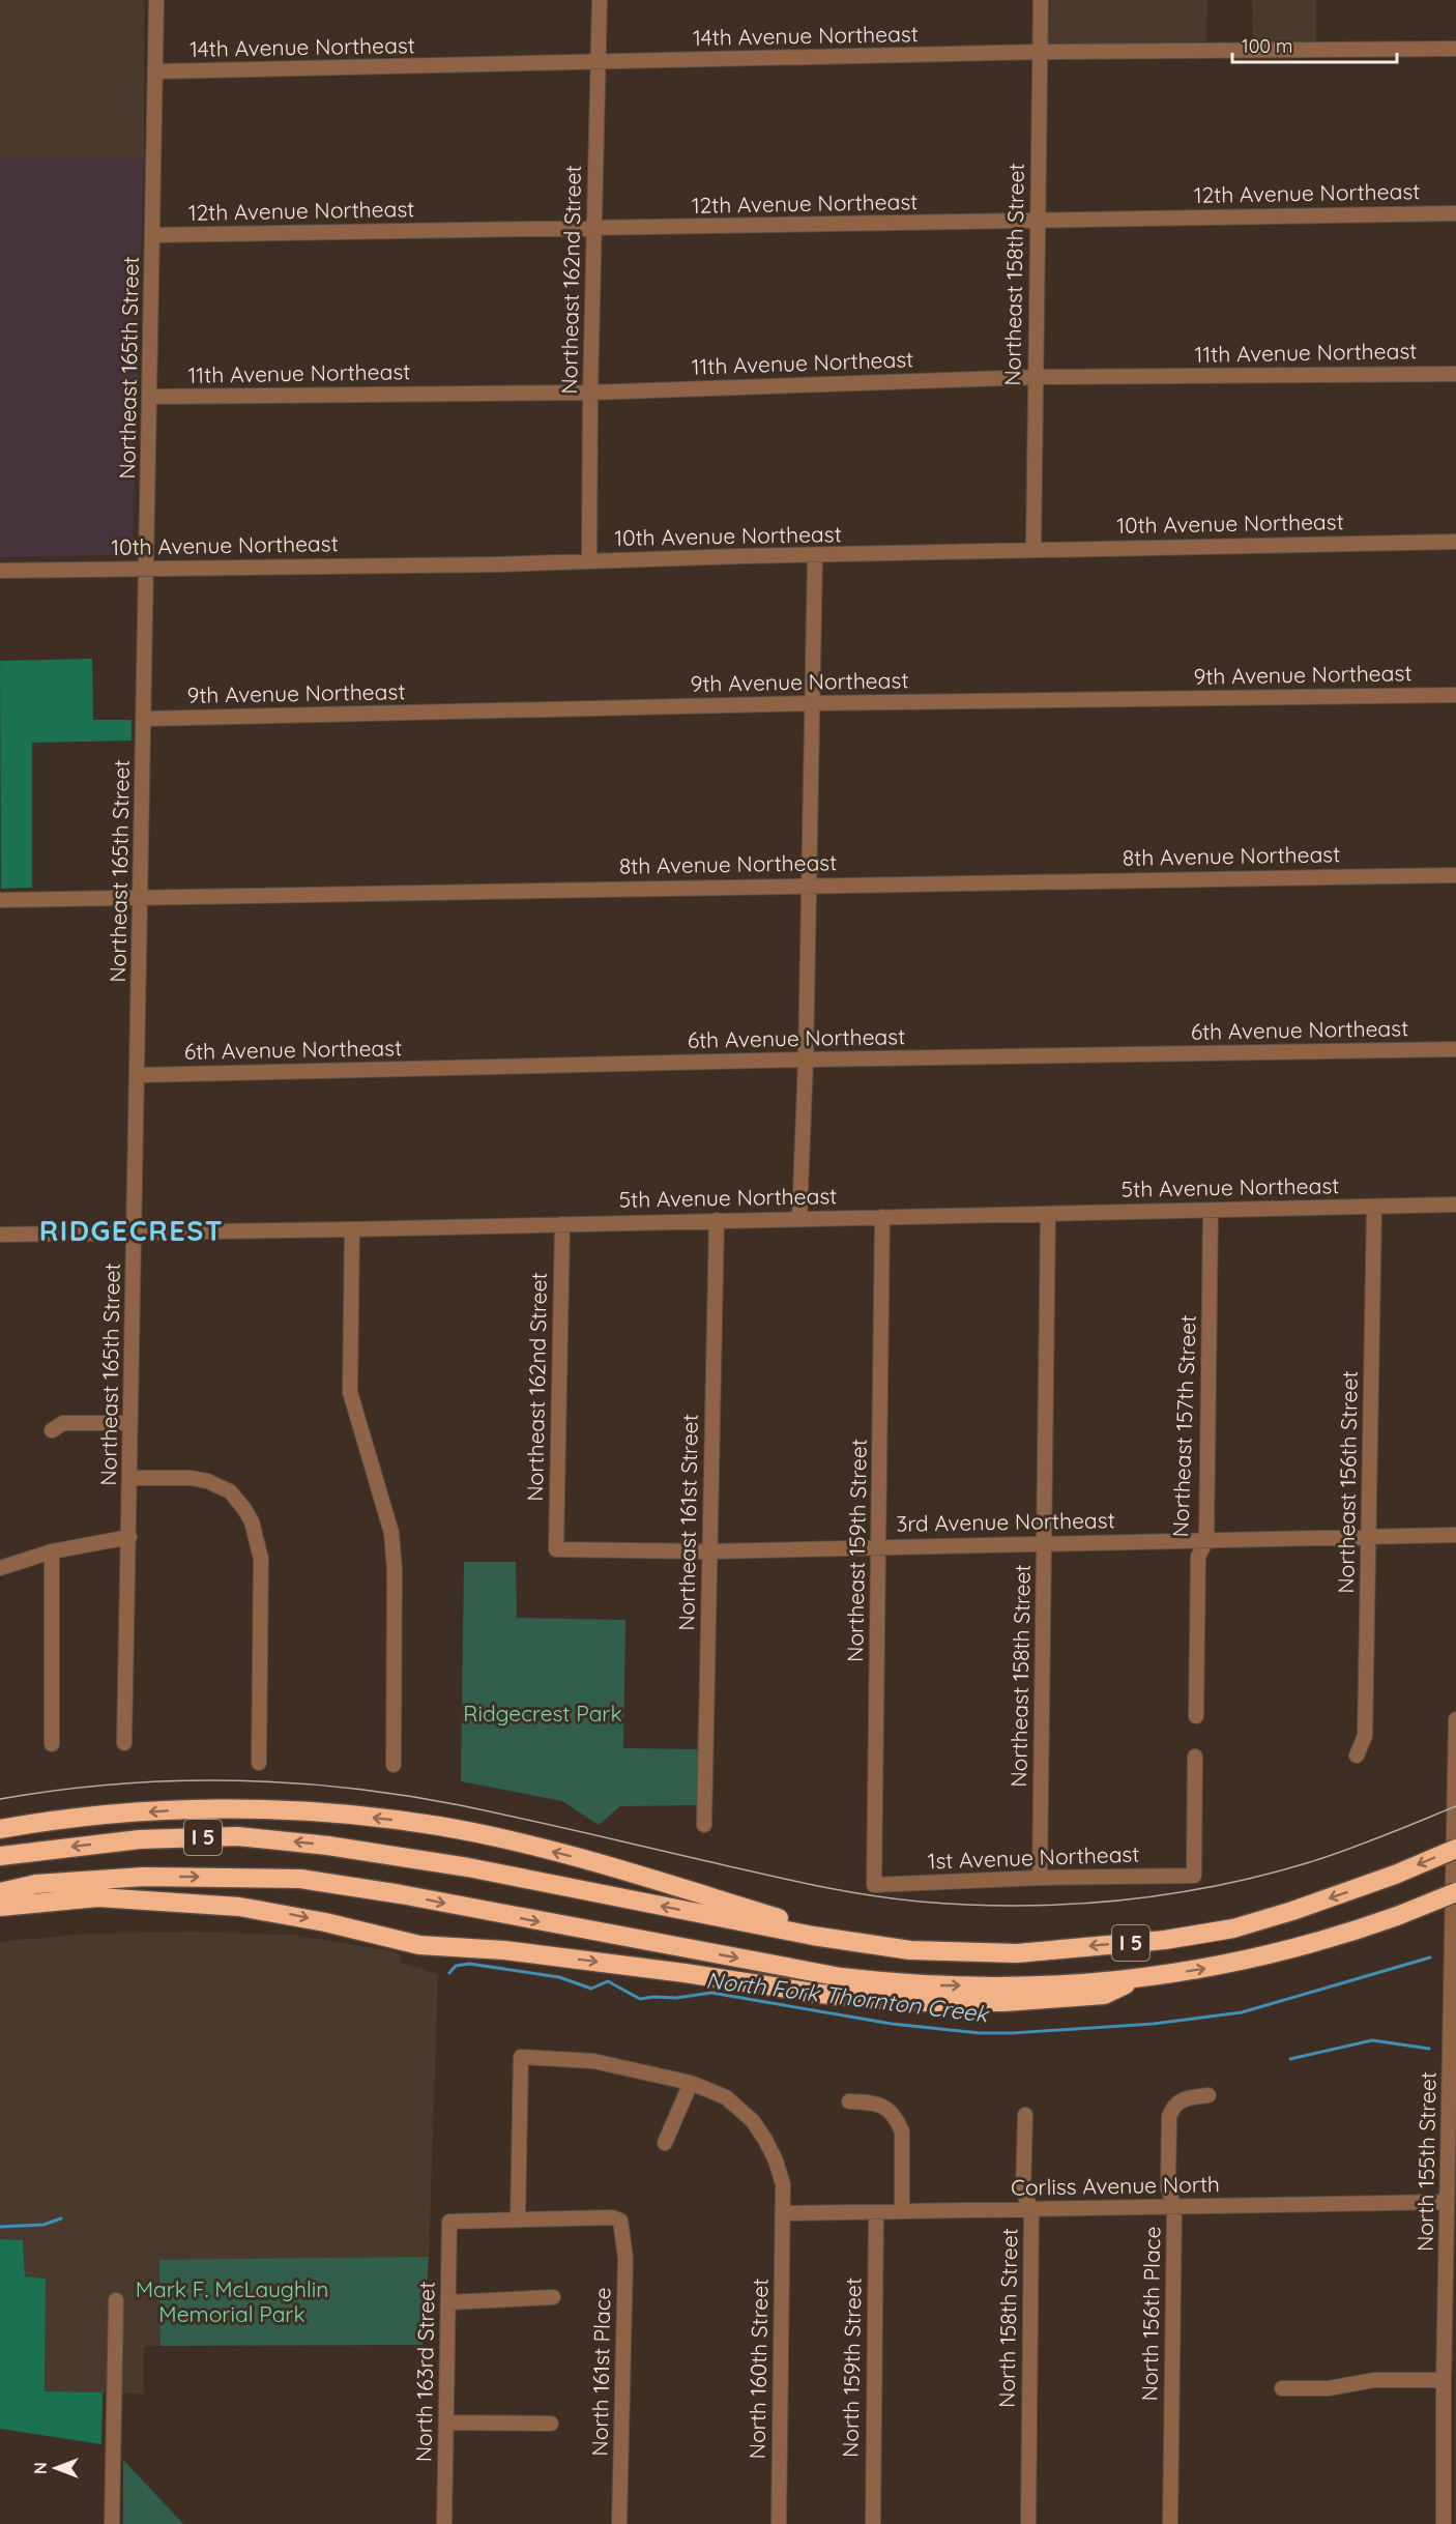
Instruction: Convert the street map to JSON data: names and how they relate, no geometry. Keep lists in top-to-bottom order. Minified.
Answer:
{"streets":{"highway":["I 5"],"street":["14th Avenue Northeast","12th Avenue Northeast","Northeast 158th Street","Northeast 162nd Street","11th Avenue Northeast","Northeast 165th Street","10th Avenue Northeast","9th Avenue Northeast","8th Avenue Northeast","6th Avenue Northeast","5th Avenue Northeast","Northeast 157th Street","Northeast 156th Street","Northeast 161st Street","3rd Avenue Northeast","Northeast 159th Street","1st Avenue Northeast","North 155th Street","Corliss Avenue North","North 156th Place","North 158th Street","North 159th Street","North 160th Street","North 163rd Street","North 161st Place"]},"crossings":[["14th Avenue Northeast","Northeast 158th Street"],["14th Avenue Northeast","Northeast 162nd Street"],["14th Avenue Northeast","Northeast 165th Street"],["12th Avenue Northeast","Northeast 158th Street"],["12th Avenue Northeast","Northeast 162nd Street"],["12th Avenue Northeast","Northeast 165th Street"],["Northeast 158th Street","11th Avenue Northeast"],["Northeast 158th Street","10th Avenue Northeast"],["Northeast 158th Street","5th Avenue Northeast"],["Northeast 158th Street","3rd Avenue Northeast"],["Northeast 158th Street","1st Avenue Northeast"],["Northeast 162nd Street","11th Avenue Northeast"],["Northeast 162nd Street","10th Avenue Northeast"],["Northeast 162nd Street","5th Avenue Northeast"],["Northeast 162nd Street","3rd Avenue Northeast"],["11th Avenue Northeast","Northeast 165th Street"],["Northeast 165th Street","10th Avenue Northeast"],["Northeast 165th Street","9th Avenue Northeast"],["Northeast 165th Street","8th Avenue Northeast"],["Northeast 165th Street","6th Avenue Northeast"],["Northeast 165th Street","5th Avenue Northeast"],["5th Avenue Northeast","Northeast 157th Street"],["5th Avenue Northeast","Northeast 156th Street"],["5th Avenue Northeast","Northeast 161st Street"],["5th Avenue Northeast","Northeast 159th Street"],["Northeast 157th Street","3rd Avenue Northeast"],["Northeast 156th Street","3rd Avenue Northeast"],["Northeast 161st Street","3rd Avenue Northeast"],["3rd Avenue Northeast","Northeast 159th Street"],["Northeast 159th Street","1st Avenue Northeast"],["North 155th Street","Corliss Avenue North"],["Corliss Avenue North","North 156th Place"],["Corliss Avenue North","North 158th Street"],["Corliss Avenue North","North 159th Street"],["Corliss Avenue North","North 160th Street"],["North 160th Street","North 163rd Street"],["North 160th Street","North 161st Place"],["North 163rd Street","North 161st Place"]],"districts":["RIDGECREST"],"water":["North Fork Thornton Creek"],"parks":["Ridgecrest Park","Mark F. McLaughlin Memorial Park"],"scale_bar":"100 m","north":"left"}
